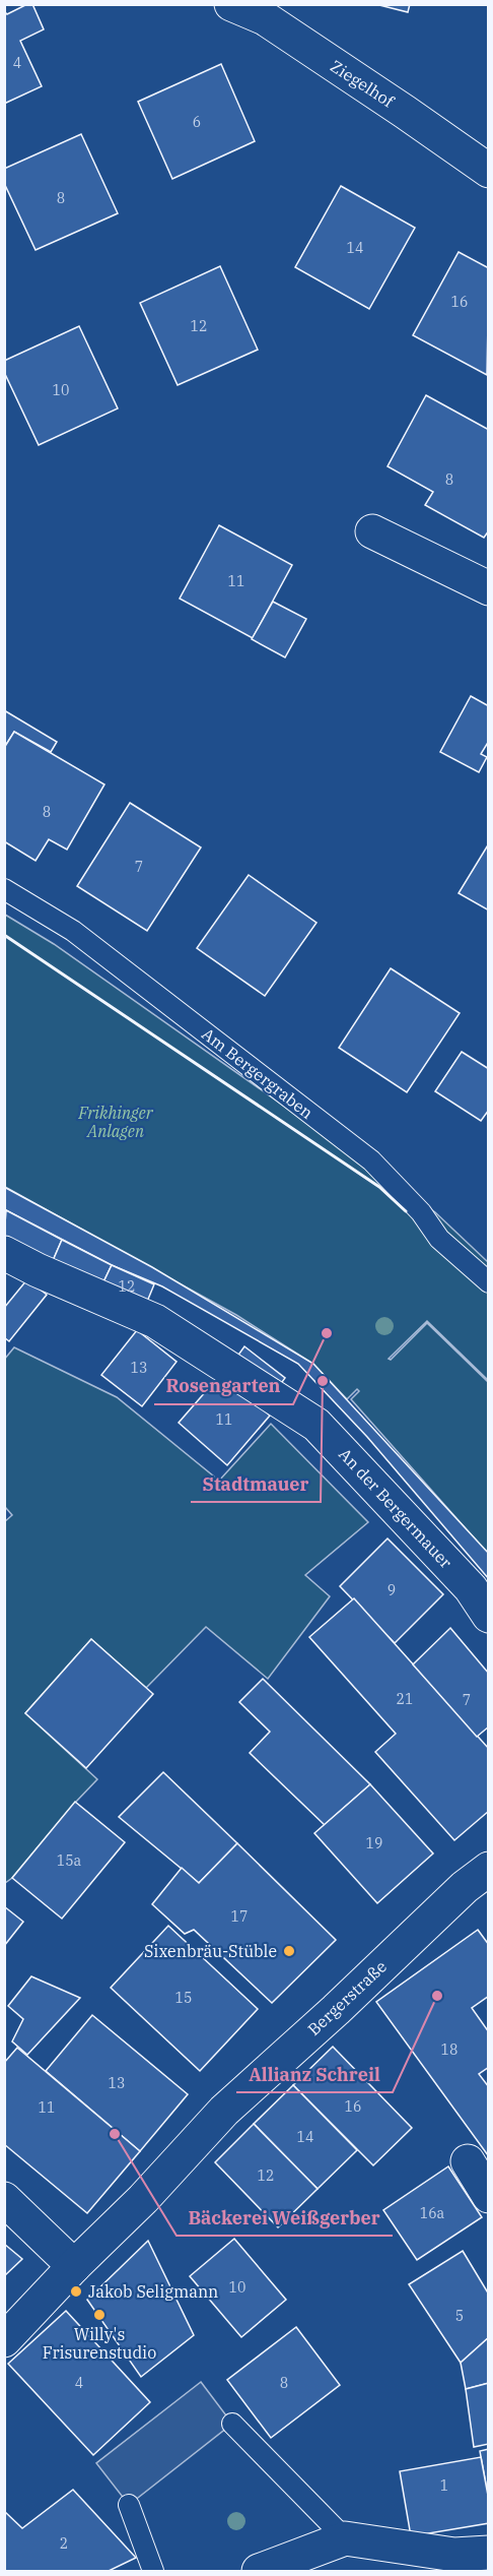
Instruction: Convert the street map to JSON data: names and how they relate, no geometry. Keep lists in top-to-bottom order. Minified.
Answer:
{"streets":{"street":["Ziegelhof","An der Bergermauer","Bergerstraße"],"lane":["Am Bergergraben"]},"parks":["Frikhinger Anlagen"],"places":["Rosengarten","Stadtmauer","Sixenbräu-Stüble","Allianz Schreil","Bäckerei Weißgerber","Jakob Seligmann","Willy's Frisurenstudio"],"house_numbers":["4","6","8","14","16","12","10","8","11","8","7","12","13","11","9","21","7","19","15a","17","15","18","13","16","11","14","12","16a","10","5","4","8","1","2"]}
